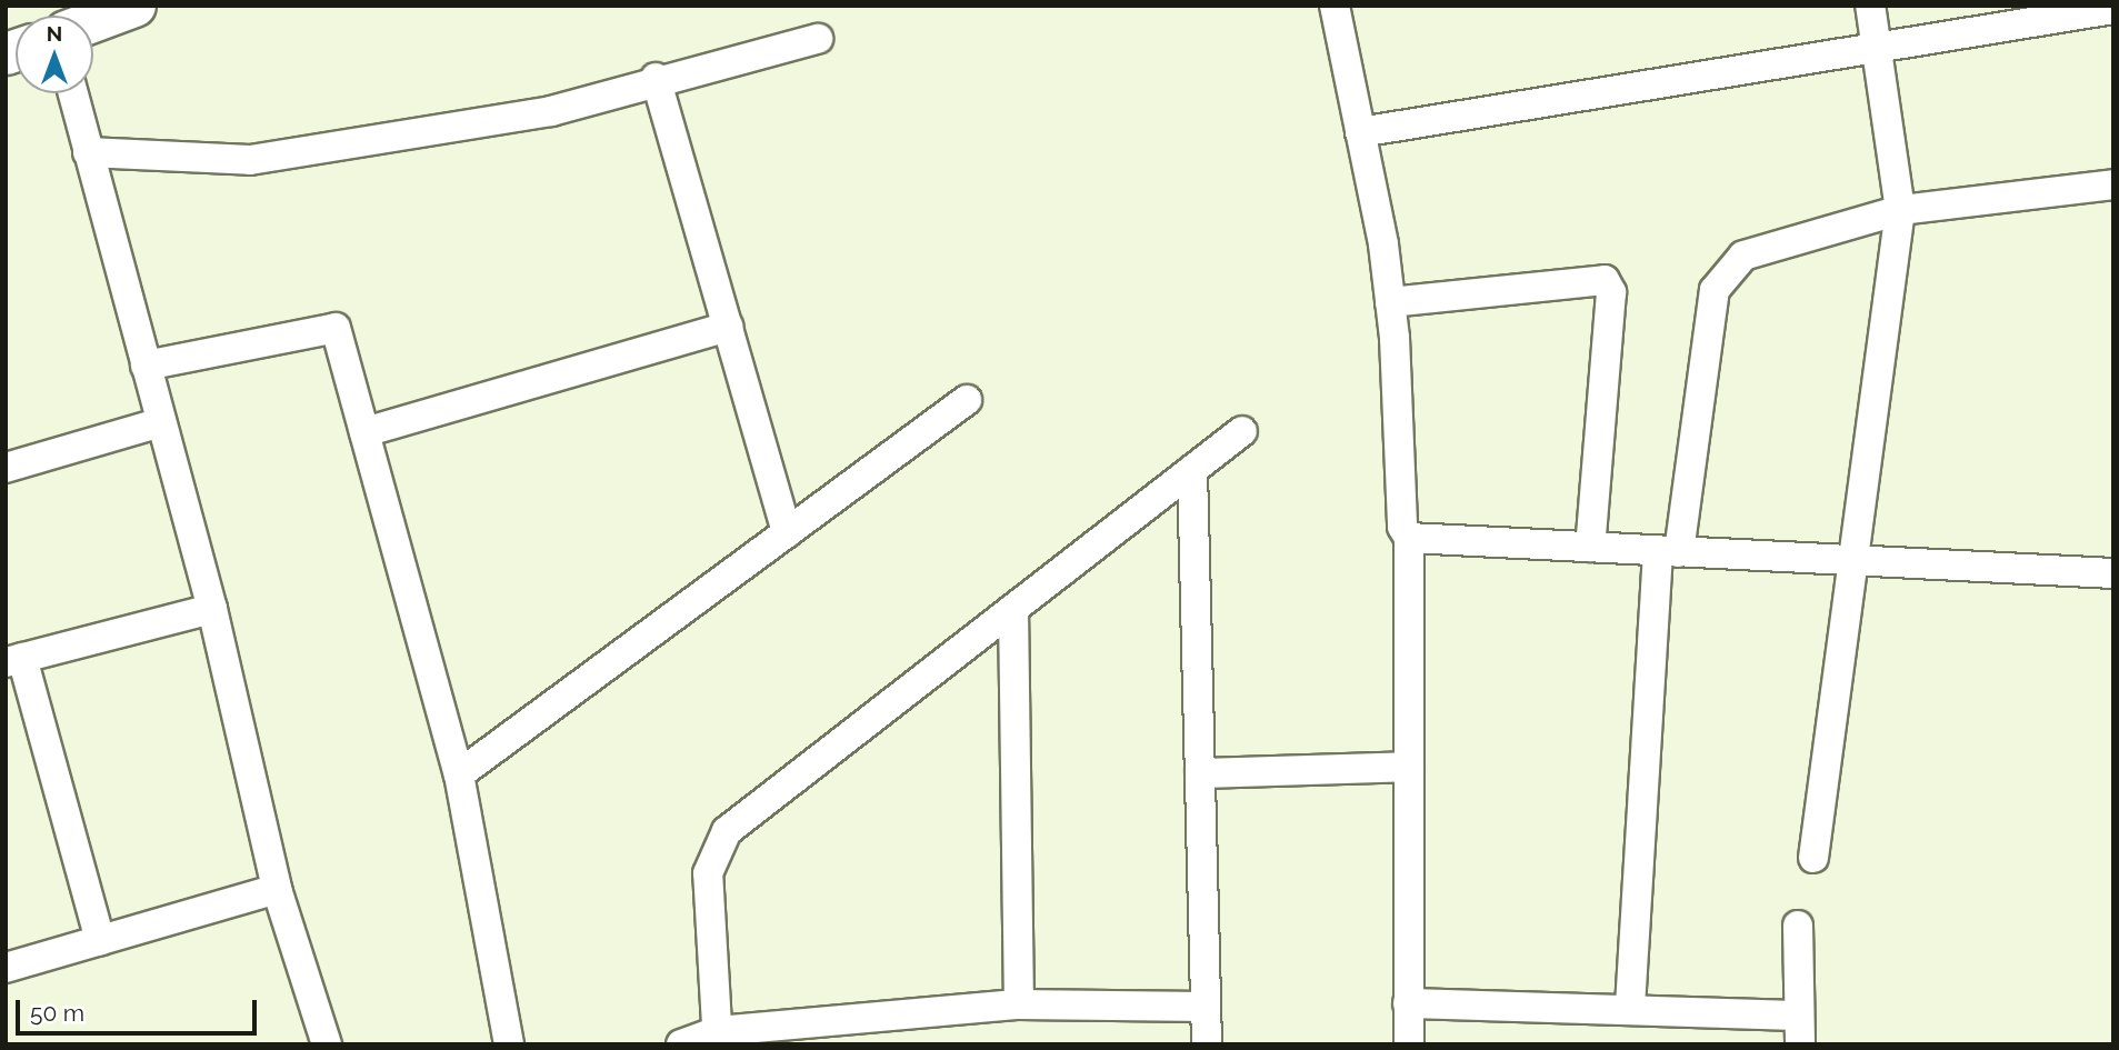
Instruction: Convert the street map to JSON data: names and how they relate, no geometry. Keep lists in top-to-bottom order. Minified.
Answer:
{"scale_bar":"50 m","north":"top"}
